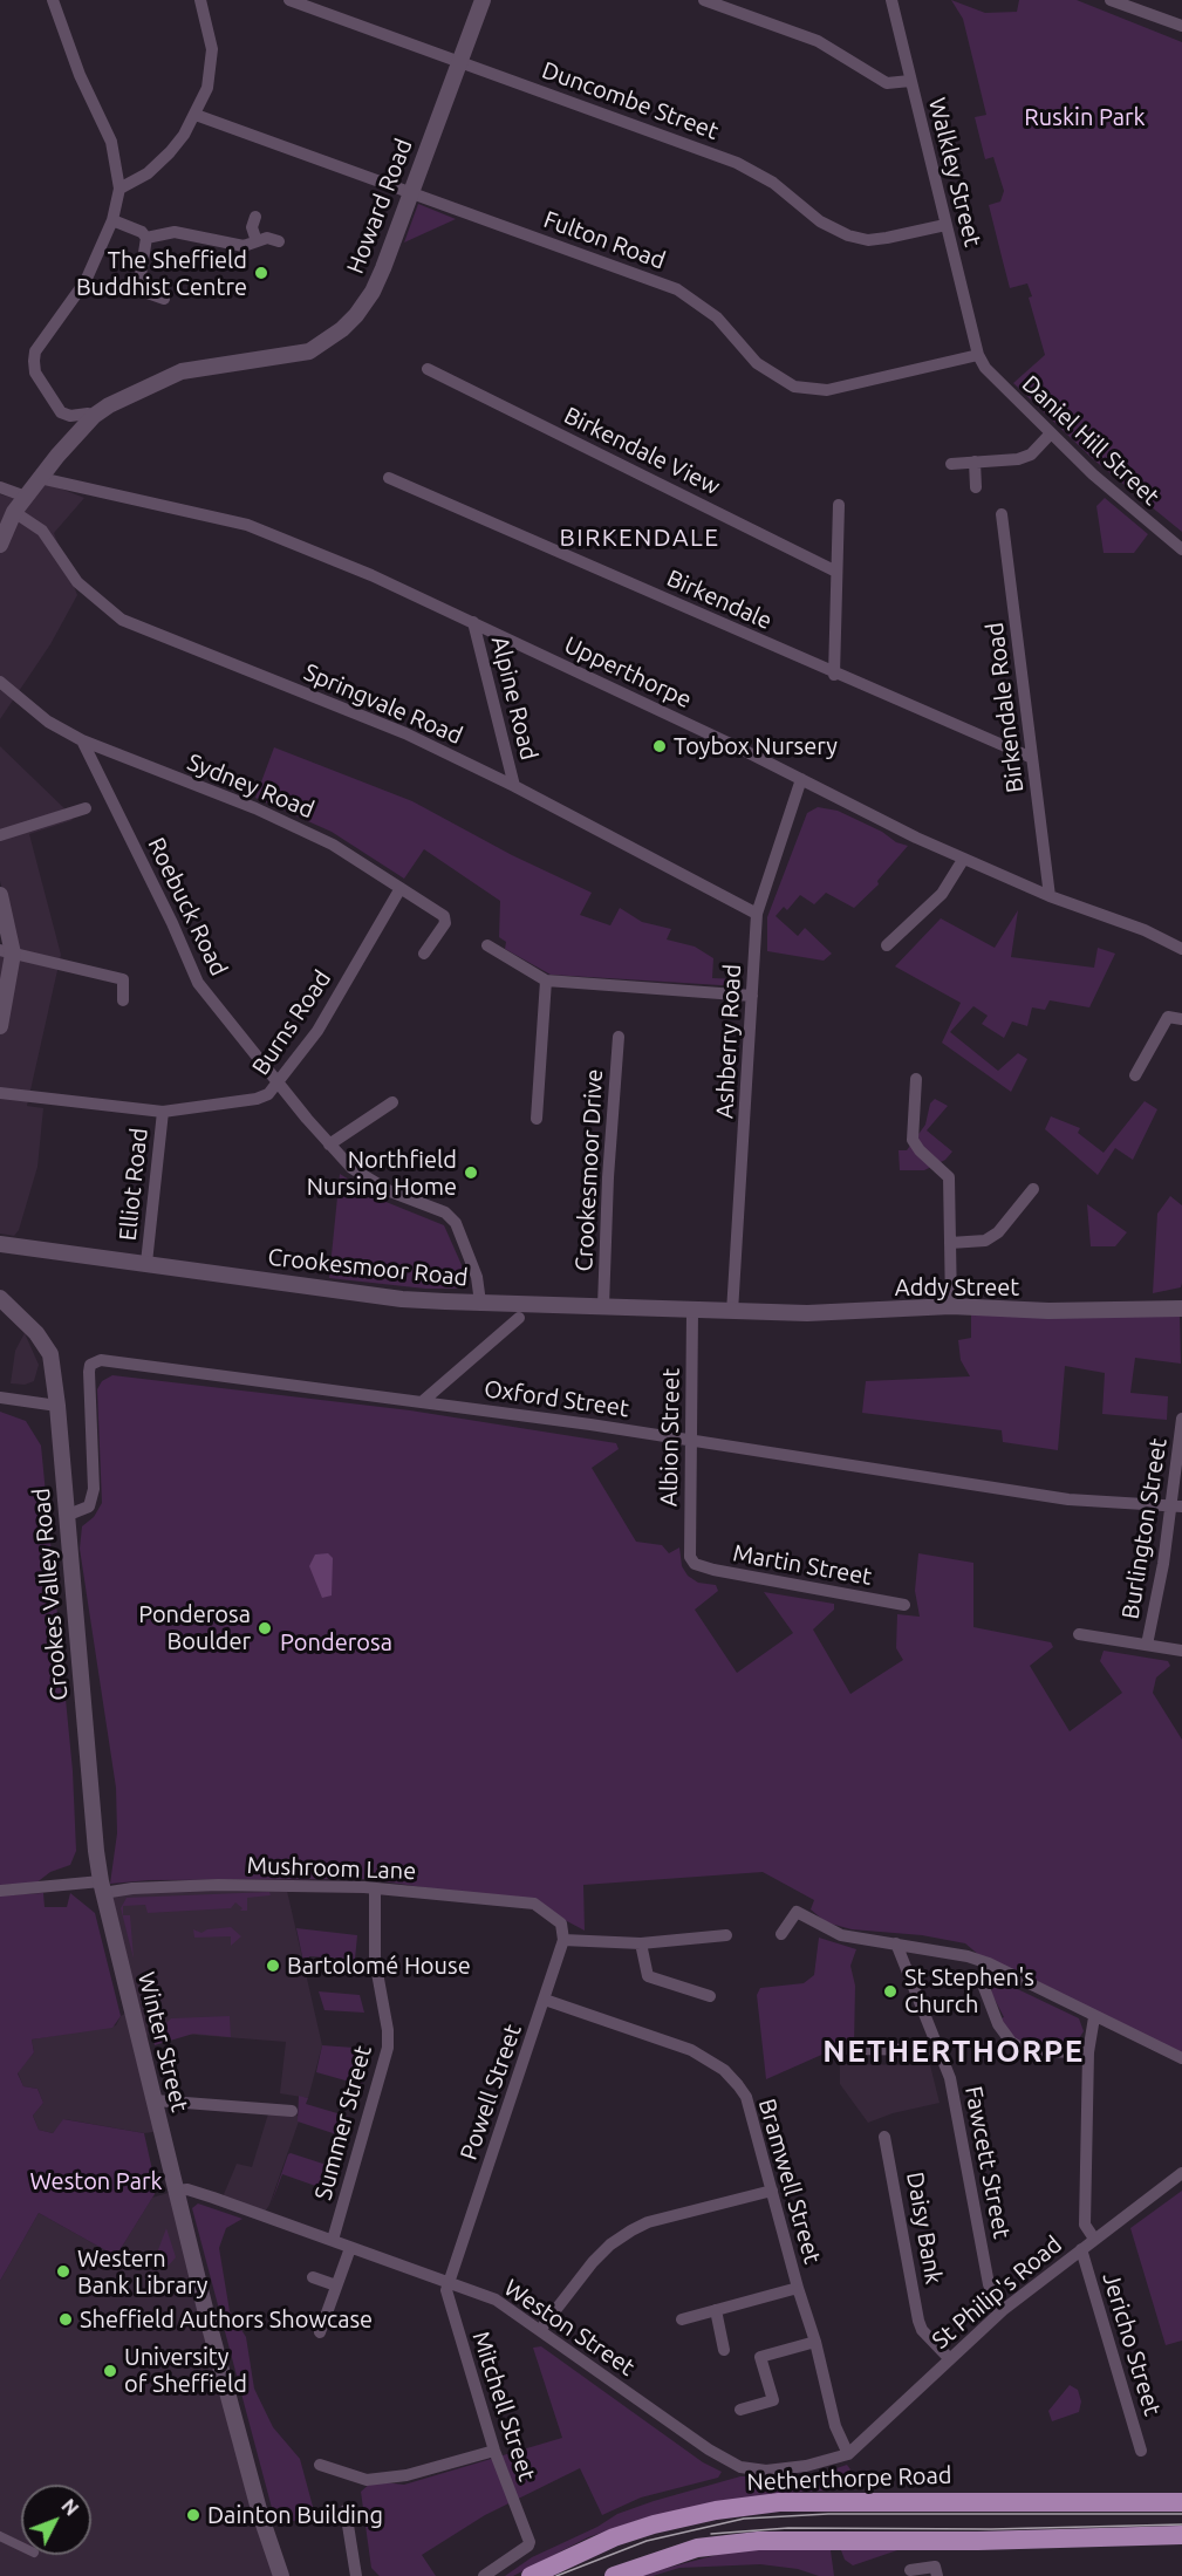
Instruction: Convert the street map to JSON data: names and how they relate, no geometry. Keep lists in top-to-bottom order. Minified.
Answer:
{"streets":{"highway":["Netherthorpe Road"],"street":["Duncombe Street","Walkley Street","Howard Road","Fulton Road","Daniel Hill Street","Birkendale View","Birkendale","Upperthorpe","Alpine Road","Springvale Road","Birkendale Road","Sydney Road","Roebuck Road","Burns Road","Ashberry Road","Crookesmoor Drive","Elliot Road","Crookesmoor Road","Addy Street","Oxford Street","Albion Street","Burlington Street","Martin Street","Crookes Valley Road","Mushroom Lane","Winter Street","Powell Street","Summer Street","Fawcett Street","Bramwell Street","Daisy Bank","St Philip's Road","Weston Street","Jericho Street","Mitchell Street"]},"crossings":[["Duncombe Street","Walkley Street"],["Duncombe Street","Howard Road"],["Walkley Street","Fulton Road"],["Walkley Street","Daniel Hill Street"],["Howard Road","Fulton Road"],["Howard Road","Upperthorpe"],["Howard Road","Springvale Road"],["Fulton Road","Daniel Hill Street"],["Birkendale","Birkendale Road"],["Upperthorpe","Alpine Road"],["Upperthorpe","Birkendale Road"],["Upperthorpe","Ashberry Road"],["Alpine Road","Springvale Road"],["Springvale Road","Ashberry Road"],["Sydney Road","Roebuck Road"],["Sydney Road","Burns Road"],["Roebuck Road","Burns Road"],["Roebuck Road","Crookesmoor Road"],["Burns Road","Elliot Road"],["Ashberry Road","Crookesmoor Road"],["Ashberry Road","Addy Street"],["Crookesmoor Drive","Crookesmoor Road"],["Elliot Road","Crookesmoor Road"],["Crookesmoor Road","Addy Street"],["Crookesmoor Road","Albion Street"],["Oxford Street","Albion Street"],["Oxford Street","Burlington Street"],["Oxford Street","Crookes Valley Road"],["Albion Street","Martin Street"],["Crookes Valley Road","Mushroom Lane"],["Crookes Valley Road","Winter Street"],["Mushroom Lane","Winter Street"],["Mushroom Lane","Powell Street"],["Mushroom Lane","Summer Street"],["Winter Street","Weston Street"],["Powell Street","Bramwell Street"],["Powell Street","Weston Street"],["Powell Street","Mitchell Street"],["Summer Street","Weston Street"],["Fawcett Street","St Philip's Road"],["Bramwell Street","St Philip's Road"],["Bramwell Street","Weston Street"],["Daisy Bank","St Philip's Road"],["St Philip's Road","Weston Street"],["St Philip's Road","Jericho Street"],["Weston Street","Mitchell Street"]],"districts":["BIRKENDALE","NETHERTHORPE"],"parks":["Ruskin Park","Ponderosa","Weston Park"],"places":["The Sheffield Buddhist Centre","Toybox Nursery","Northfield Nursing Home","Ponderosa Boulder","Bartolomé House","St Stephen's Church","Western Bank Library","Sheffield Authors Showcase","University of Sheffield","Dainton Building"],"north":"top right"}
